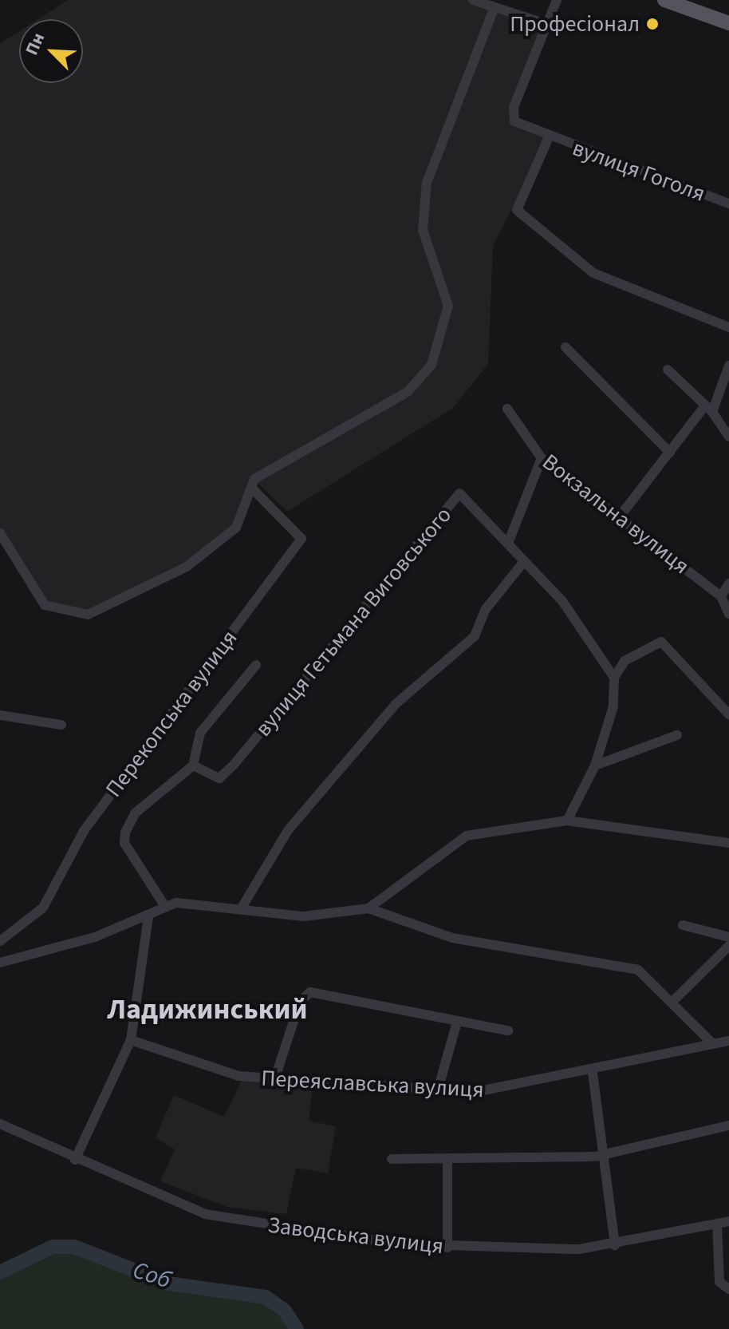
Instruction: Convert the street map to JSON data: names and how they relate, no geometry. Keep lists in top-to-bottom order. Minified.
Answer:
{"streets":{"street":["вулиця Гоголя","Вокзальна вулиця","вулиця Гетьмана Виговського","Перекопська вулиця","Переяславська вулиця","Заводська вулиця"]},"districts":["Ладижинський"],"water":["Соб"],"places":["Професіонал"],"north":"top left"}
